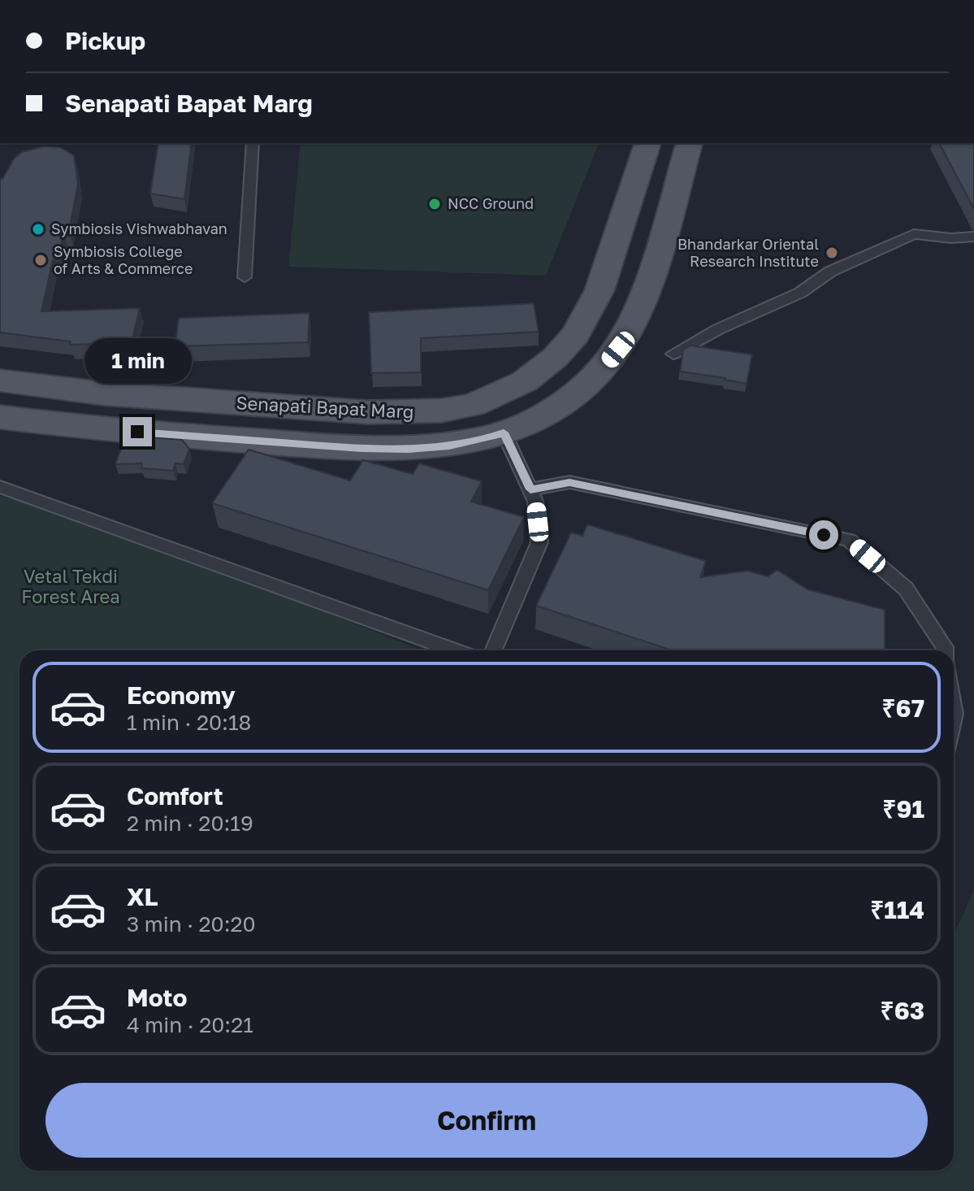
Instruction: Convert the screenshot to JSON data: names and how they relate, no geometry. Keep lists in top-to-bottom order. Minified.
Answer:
{"streets":{"main road":["Senapati Bapat Marg"]},"parks":["Vetal Tekdi Forest Area"],"places":["NCC Ground","Symbiosis Vishwabhavan","Bhandarkar Oriental Research Institute","Symbiosis College of Arts & Commerce"],"page":{"banner":["Pickup","Senapati Bapat Marg"],"bubble":"1 min","list":[{"name":"Economy","note":"1 min · 20:18","value":"₹67"},{"name":"Comfort","note":"2 min · 20:19","value":"₹91"},{"name":"XL","note":"3 min · 20:20","value":"₹114"},{"name":"Moto","note":"4 min · 20:21","value":"₹63"}],"buttons":"Confirm"}}
